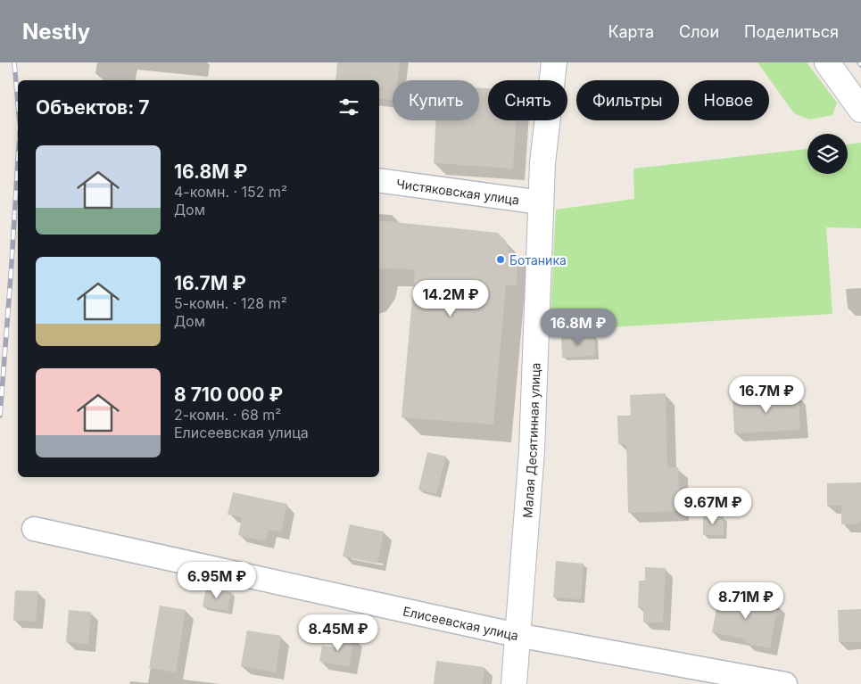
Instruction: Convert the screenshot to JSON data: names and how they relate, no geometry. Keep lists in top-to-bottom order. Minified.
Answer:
{"streets":{"street":["Чистяковская улица","Малая Десятинная улица","Елисеевская улица"]},"crossings":[["Чистяковская улица","Малая Десятинная улица"],["Малая Десятинная улица","Елисеевская улица"]],"places":["Ботаника"],"page":{"header":"Nestly","nav":["Карта","Слои","Поделиться"],"chip":["Купить","Снять","Фильтры","Новое"],"heading":"Объектов: 7","list":[{"name":"16.8M ₽","note":"4-комн. · 152 m² · Дом"},{"name":"16.7M ₽","note":"5-комн. · 128 m² · Дом"},{"name":"8 710 000 ₽","note":"2-комн. · 68 m² · Елисеевская улица"}],"price":["14.2M ₽","16.8M ₽","16.7M ₽","9.67M ₽","6.95M ₽","8.71M ₽","8.45M ₽"]}}
